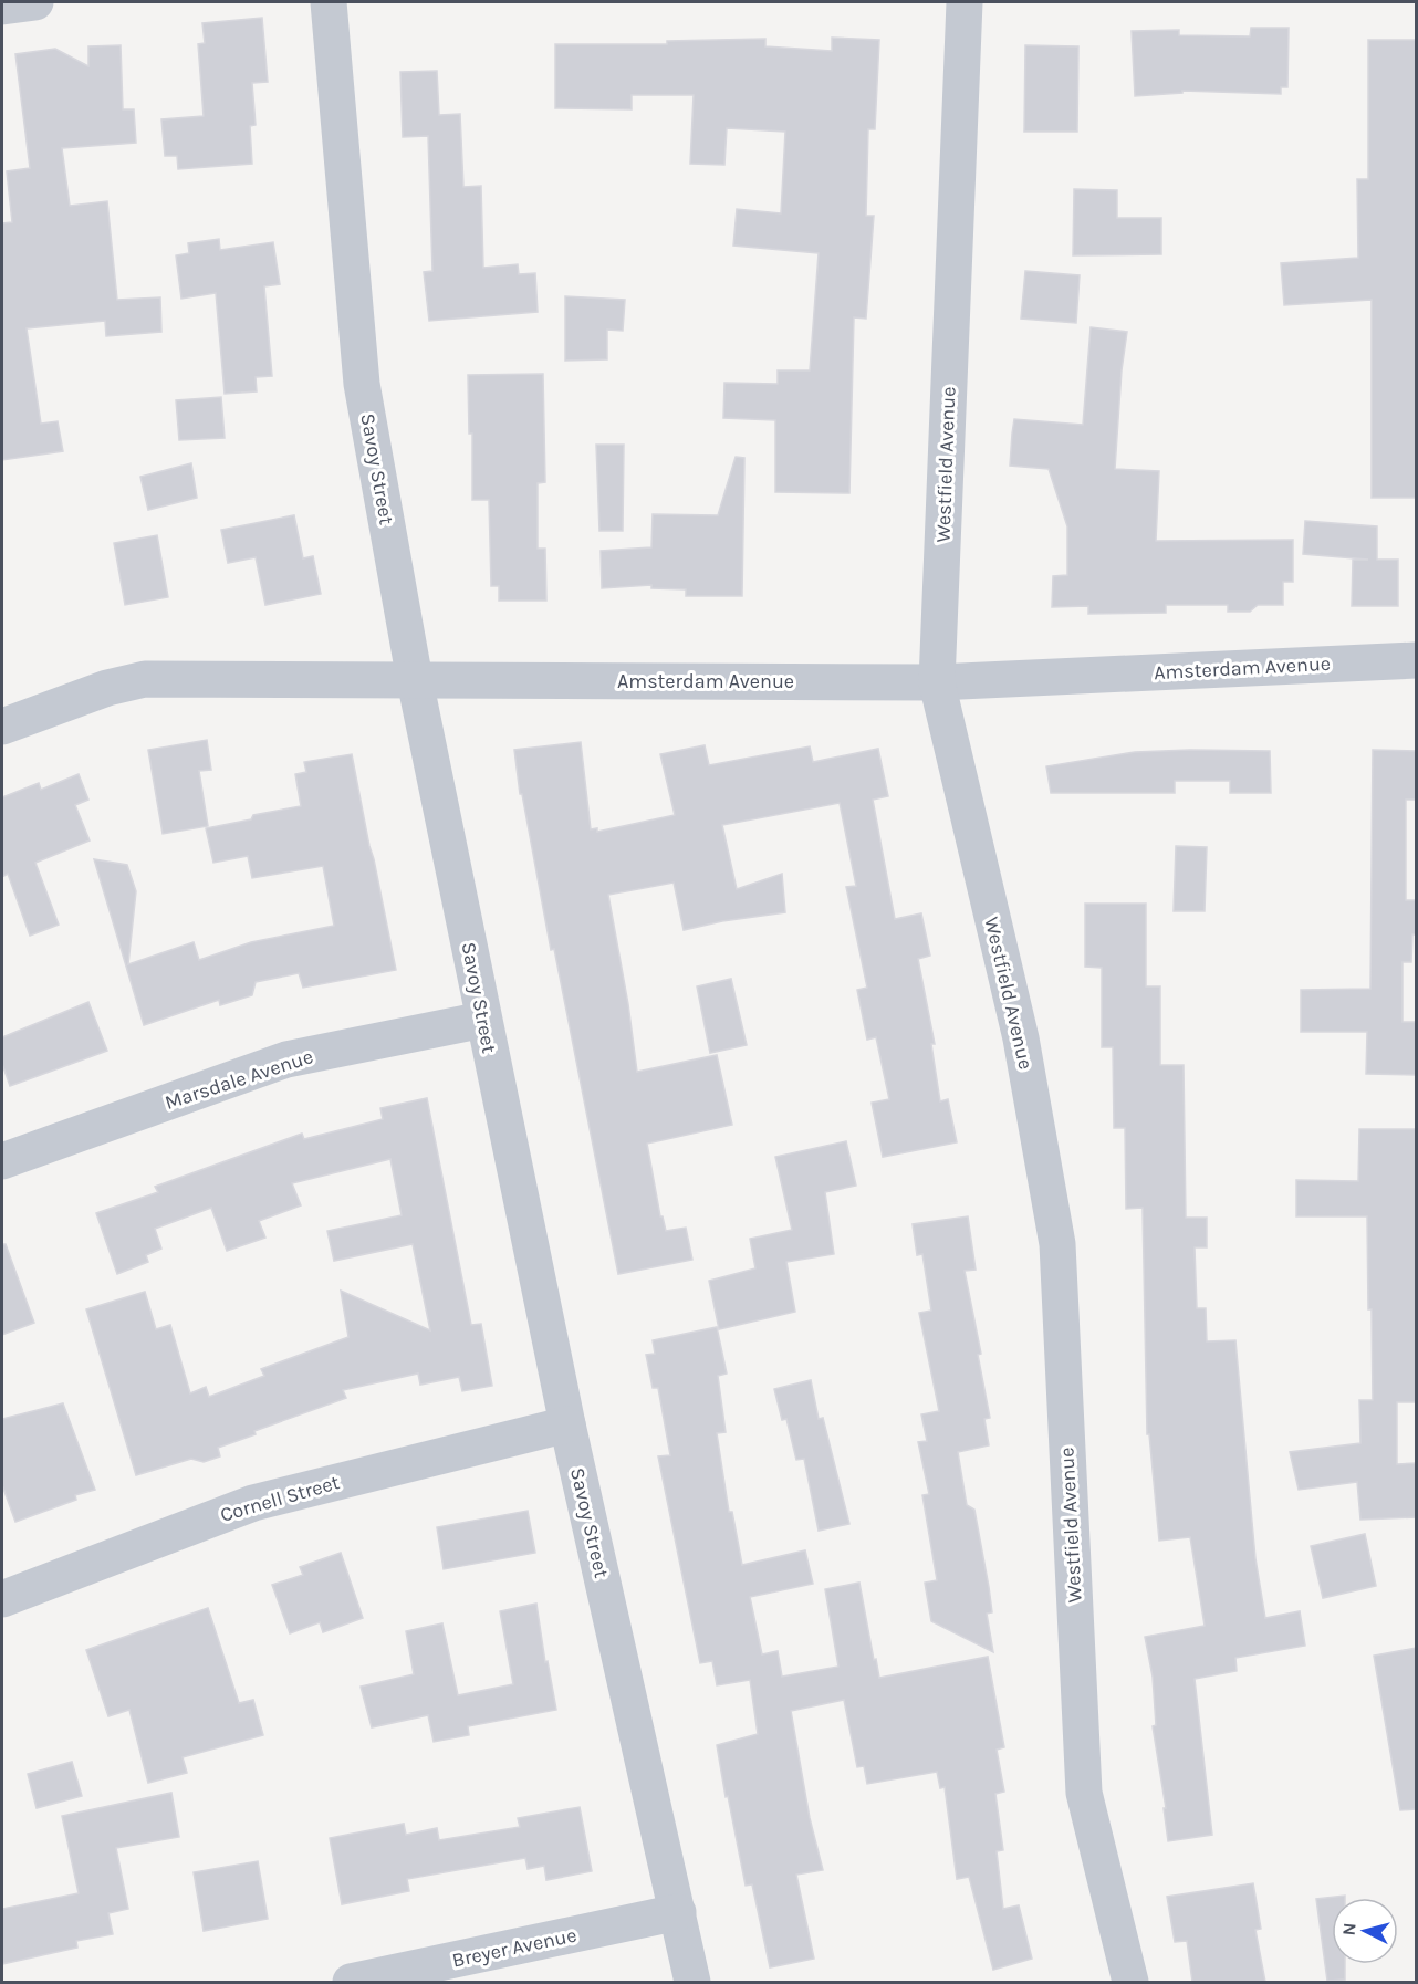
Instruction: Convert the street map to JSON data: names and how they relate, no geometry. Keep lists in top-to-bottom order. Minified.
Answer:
{"streets":{"street":["Westfield Avenue","Savoy Street","Amsterdam Avenue","Marsdale Avenue","Cornell Street","Breyer Avenue"]},"crossings":[["Westfield Avenue","Amsterdam Avenue"],["Savoy Street","Amsterdam Avenue"],["Savoy Street","Marsdale Avenue"],["Savoy Street","Cornell Street"],["Savoy Street","Breyer Avenue"]],"north":"left"}
